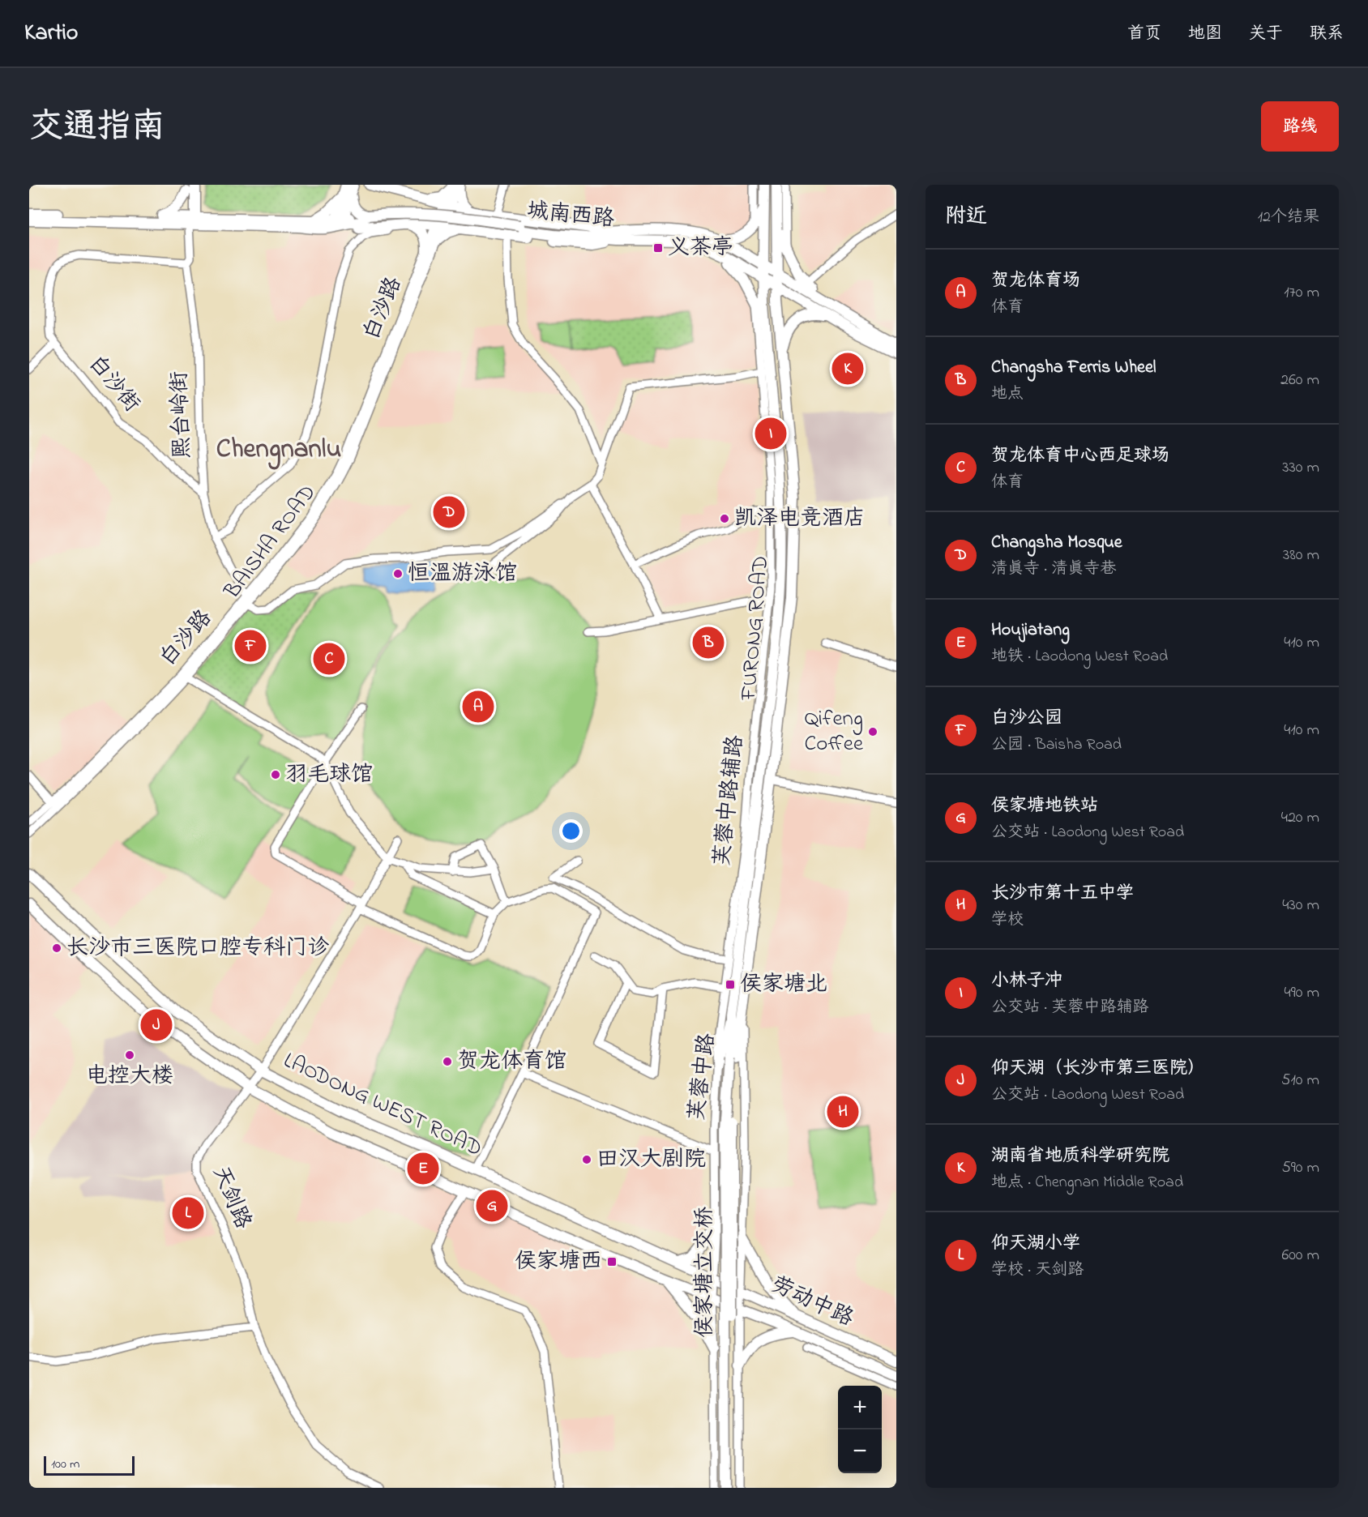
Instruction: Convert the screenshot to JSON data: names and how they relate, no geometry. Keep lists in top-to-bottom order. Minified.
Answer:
{"streets":{"main road":["城南西路","FURONG ROAD","LAODONG WEST ROAD","侯家塘立交桥","劳动中路"],"street":["白沙路","白沙街","熙台岭街","BAISHA ROAD","芙蓉中路辅路","芙蓉中路","天剑路"]},"crossings":[["城南西路","熙台岭街"],["城南西路","FURONG ROAD"],["白沙路","熙台岭街"],["白沙路","BAISHA ROAD"],["白沙街","熙台岭街"],["熙台岭街","BAISHA ROAD"],["FURONG ROAD","芙蓉中路辅路"],["FURONG ROAD","芙蓉中路"],["FURONG ROAD","侯家塘立交桥"],["芙蓉中路辅路","芙蓉中路"],["芙蓉中路","LAODONG WEST ROAD"],["芙蓉中路","劳动中路"],["LAODONG WEST ROAD","天剑路"],["LAODONG WEST ROAD","劳动中路"]],"districts":["Chengnanlu"],"places":{"transit":["义茶亭","侯家塘北","侯家塘西"],"other":["凯泽电竞酒店","恒温游泳馆","Qifeng Coffee","羽毛球馆","长沙市三医院口腔专科门诊","电控大楼","贺龙体育馆","田汉大剧院"]},"scale_bar":"100 m","page":{"header":"Kartio","nav":["首页","地图","关于","联系"],"title":"交通指南","buttons":"路线","heading":["附近","12个结果"],"list":[{"mark":"A","name":"贺龙体育场","note":"体育","value":"170 m"},{"mark":"B","name":"Changsha Ferris Wheel","note":"地点","value":"260 m"},{"mark":"C","name":"贺龙体育中心西足球场","note":"体育","value":"330 m"},{"mark":"D","name":"Changsha Mosque","note":"清真寺 · 清真寺巷","value":"380 m"},{"mark":"E","name":"Houjiatang","note":"地铁 · Laodong West Road","value":"410 m"},{"mark":"F","name":"白沙公园","note":"公园 · Baisha Road","value":"410 m"},{"mark":"G","name":"侯家塘地铁站","note":"公交站 · Laodong West Road","value":"420 m"},{"mark":"H","name":"长沙市第十五中学","note":"学校","value":"430 m"},{"mark":"I","name":"小林子冲","note":"公交站 · 芙蓉中路辅路","value":"490 m"},{"mark":"J","name":"仰天湖（长沙市第三医院）","note":"公交站 · Laodong West Road","value":"510 m"},{"mark":"K","name":"湖南省地质科学研究院","note":"地点 · Chengnan Middle Road","value":"590 m"},{"mark":"L","name":"仰天湖小学","note":"学校 · 天剑路","value":"600 m"}],"pins":["K","I","D","B","F","C","A","J","H","E","G","L"],"map_buttons":["+","−"],"scale":"100 m"}}
